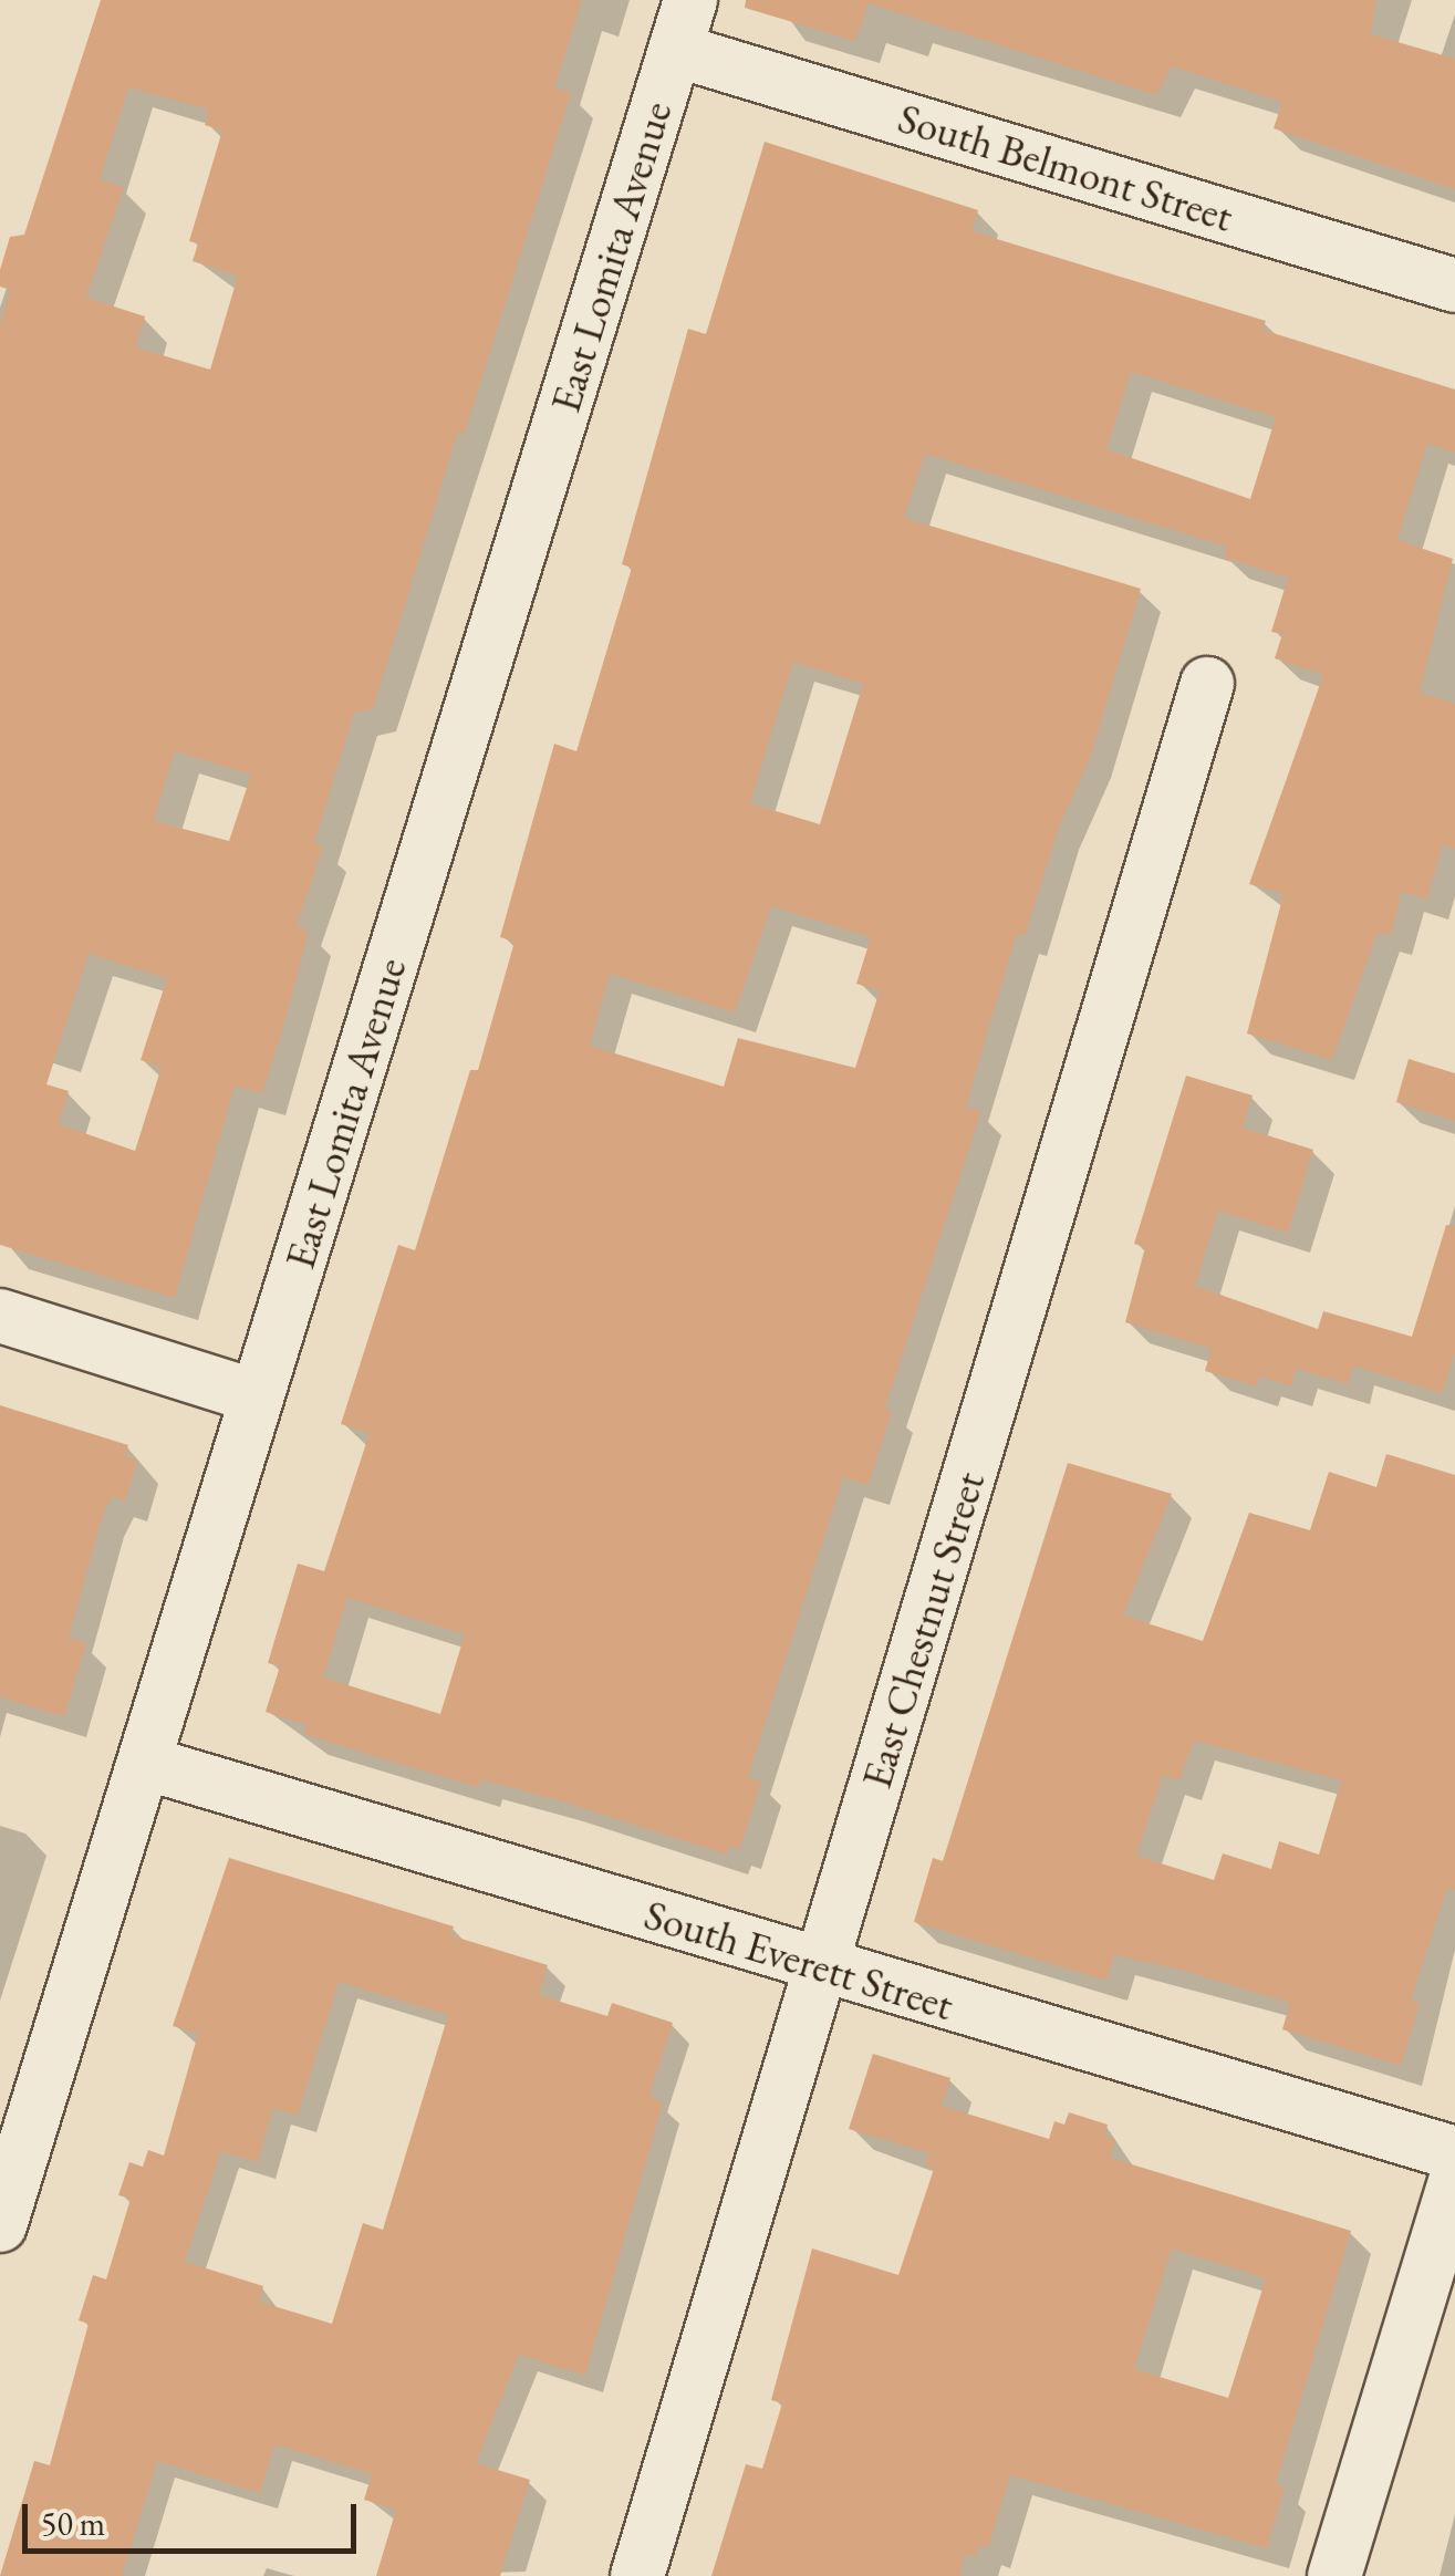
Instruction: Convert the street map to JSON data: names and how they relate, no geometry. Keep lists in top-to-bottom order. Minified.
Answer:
{"streets":{"street":["South Belmont Street","East Lomita Avenue","East Chestnut Street","South Everett Street"]},"crossings":[["South Belmont Street","East Lomita Avenue"],["East Lomita Avenue","South Everett Street"],["East Chestnut Street","South Everett Street"]],"scale_bar":"50 m"}
